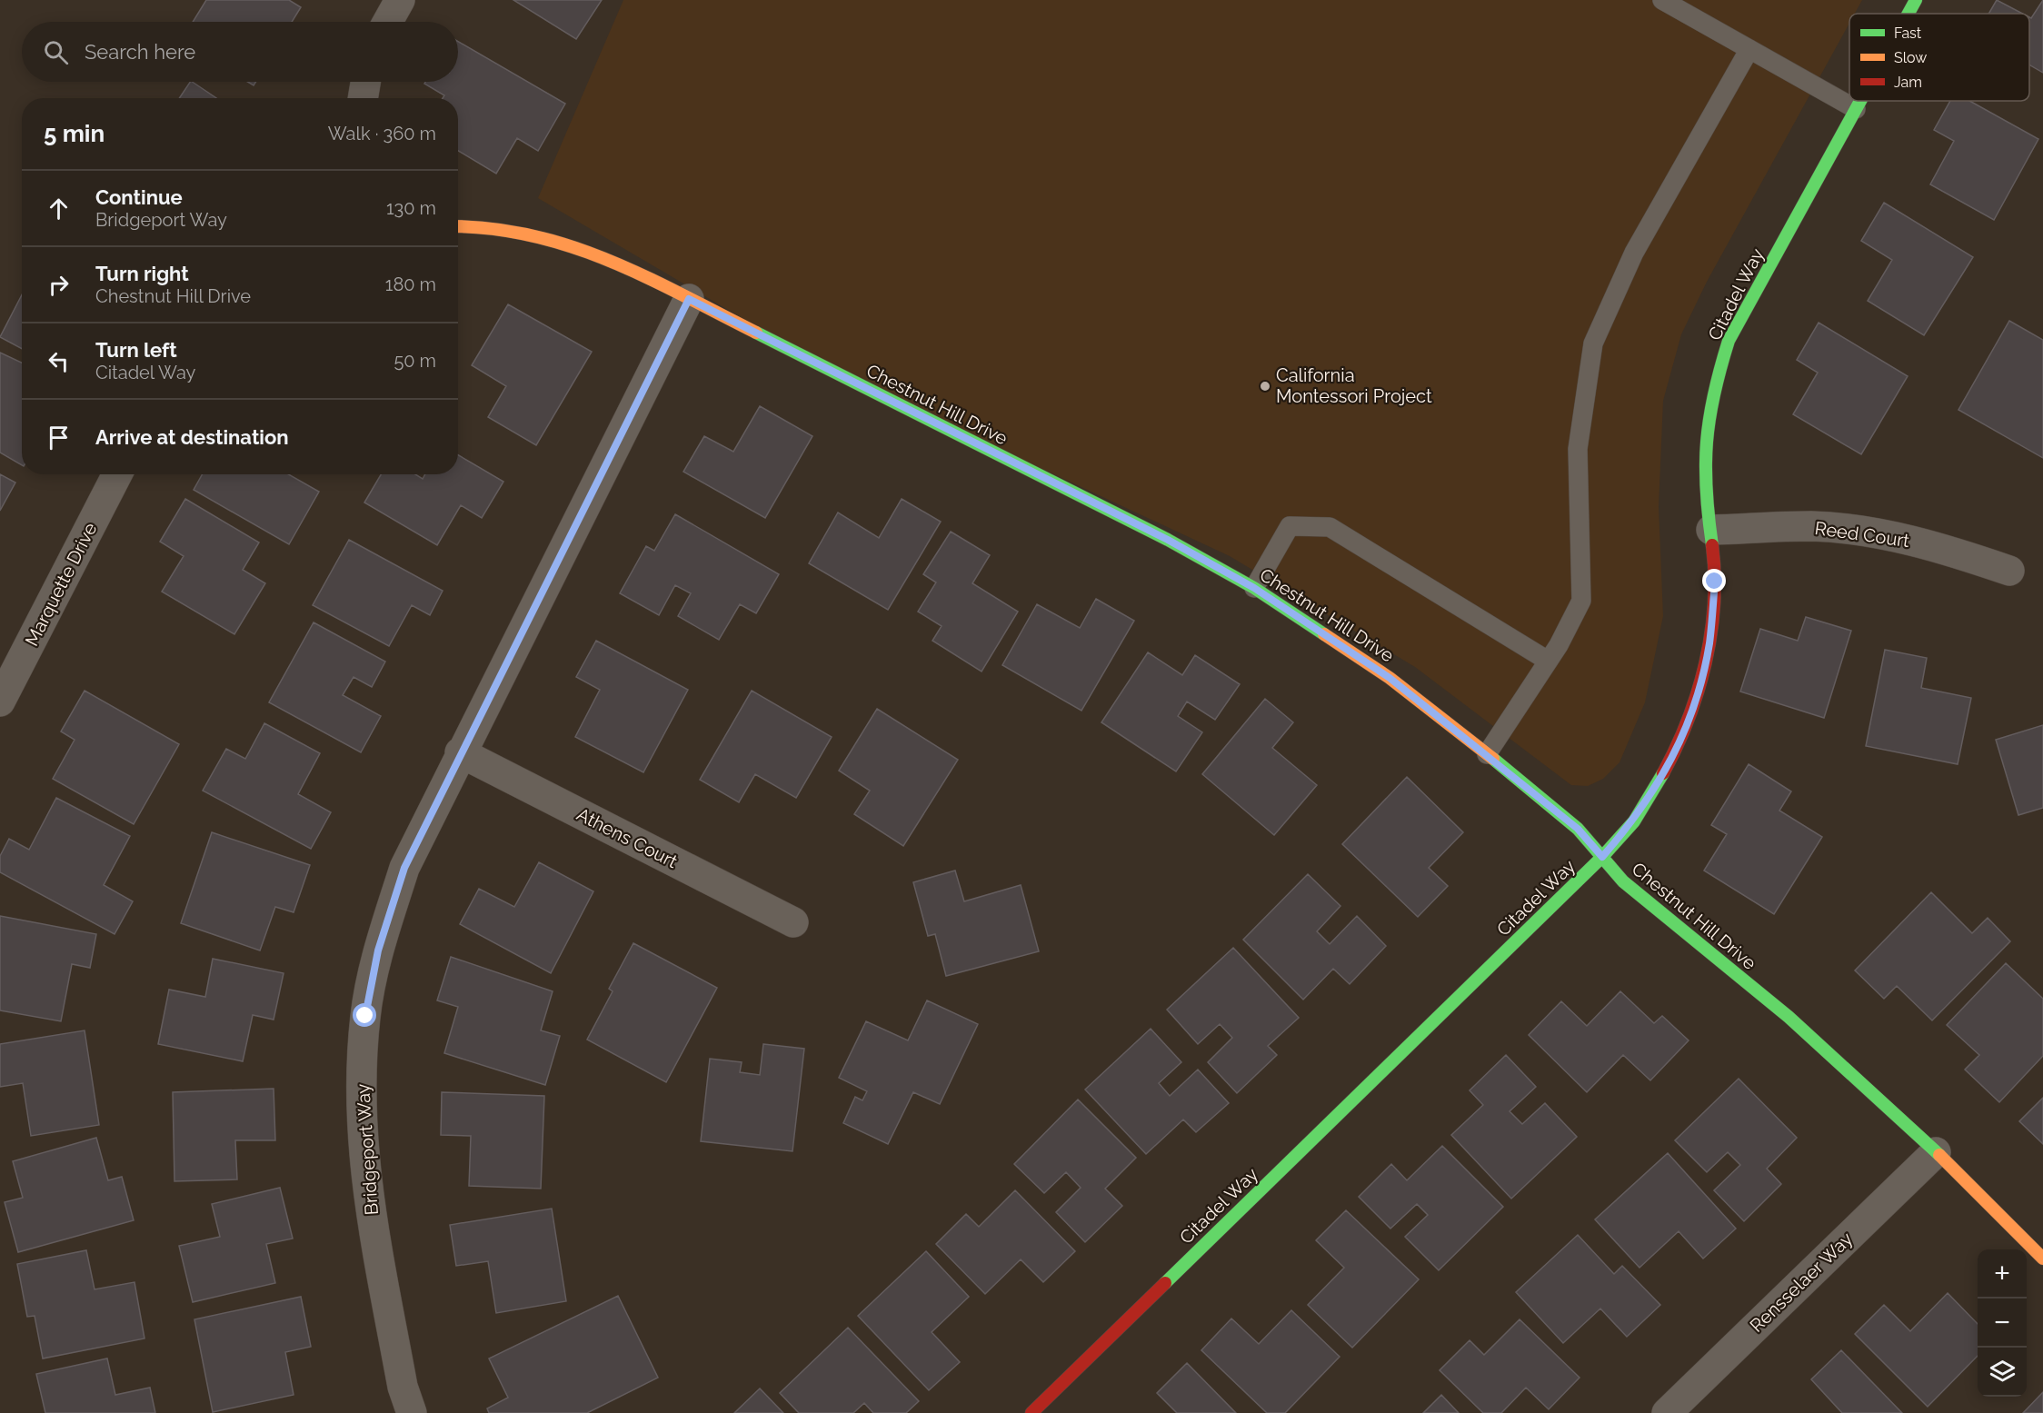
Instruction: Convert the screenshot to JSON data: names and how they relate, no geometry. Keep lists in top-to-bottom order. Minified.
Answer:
{"streets":{"street":["Citadel Way","Chestnut Hill Drive","Reed Court","Marquette Drive","Athens Court","Bridgeport Way","Rensselaer Way"]},"crossings":[["Citadel Way","Chestnut Hill Drive"],["Citadel Way","Reed Court"],["Chestnut Hill Drive","Bridgeport Way"],["Chestnut Hill Drive","Rensselaer Way"],["Athens Court","Bridgeport Way"]],"places":["California Montessori Project"],"legend":["Fast","Slow","Jam"],"page":{"search":"Search here","heading":["5 min","Walk · 360 m"],"list":[["Continue","Bridgeport Way","130 m"],["Turn right","Chestnut Hill Drive","180 m"],["Turn left","Citadel Way","50 m"],"Arrive at destination"],"map_buttons":["+","−"]}}
